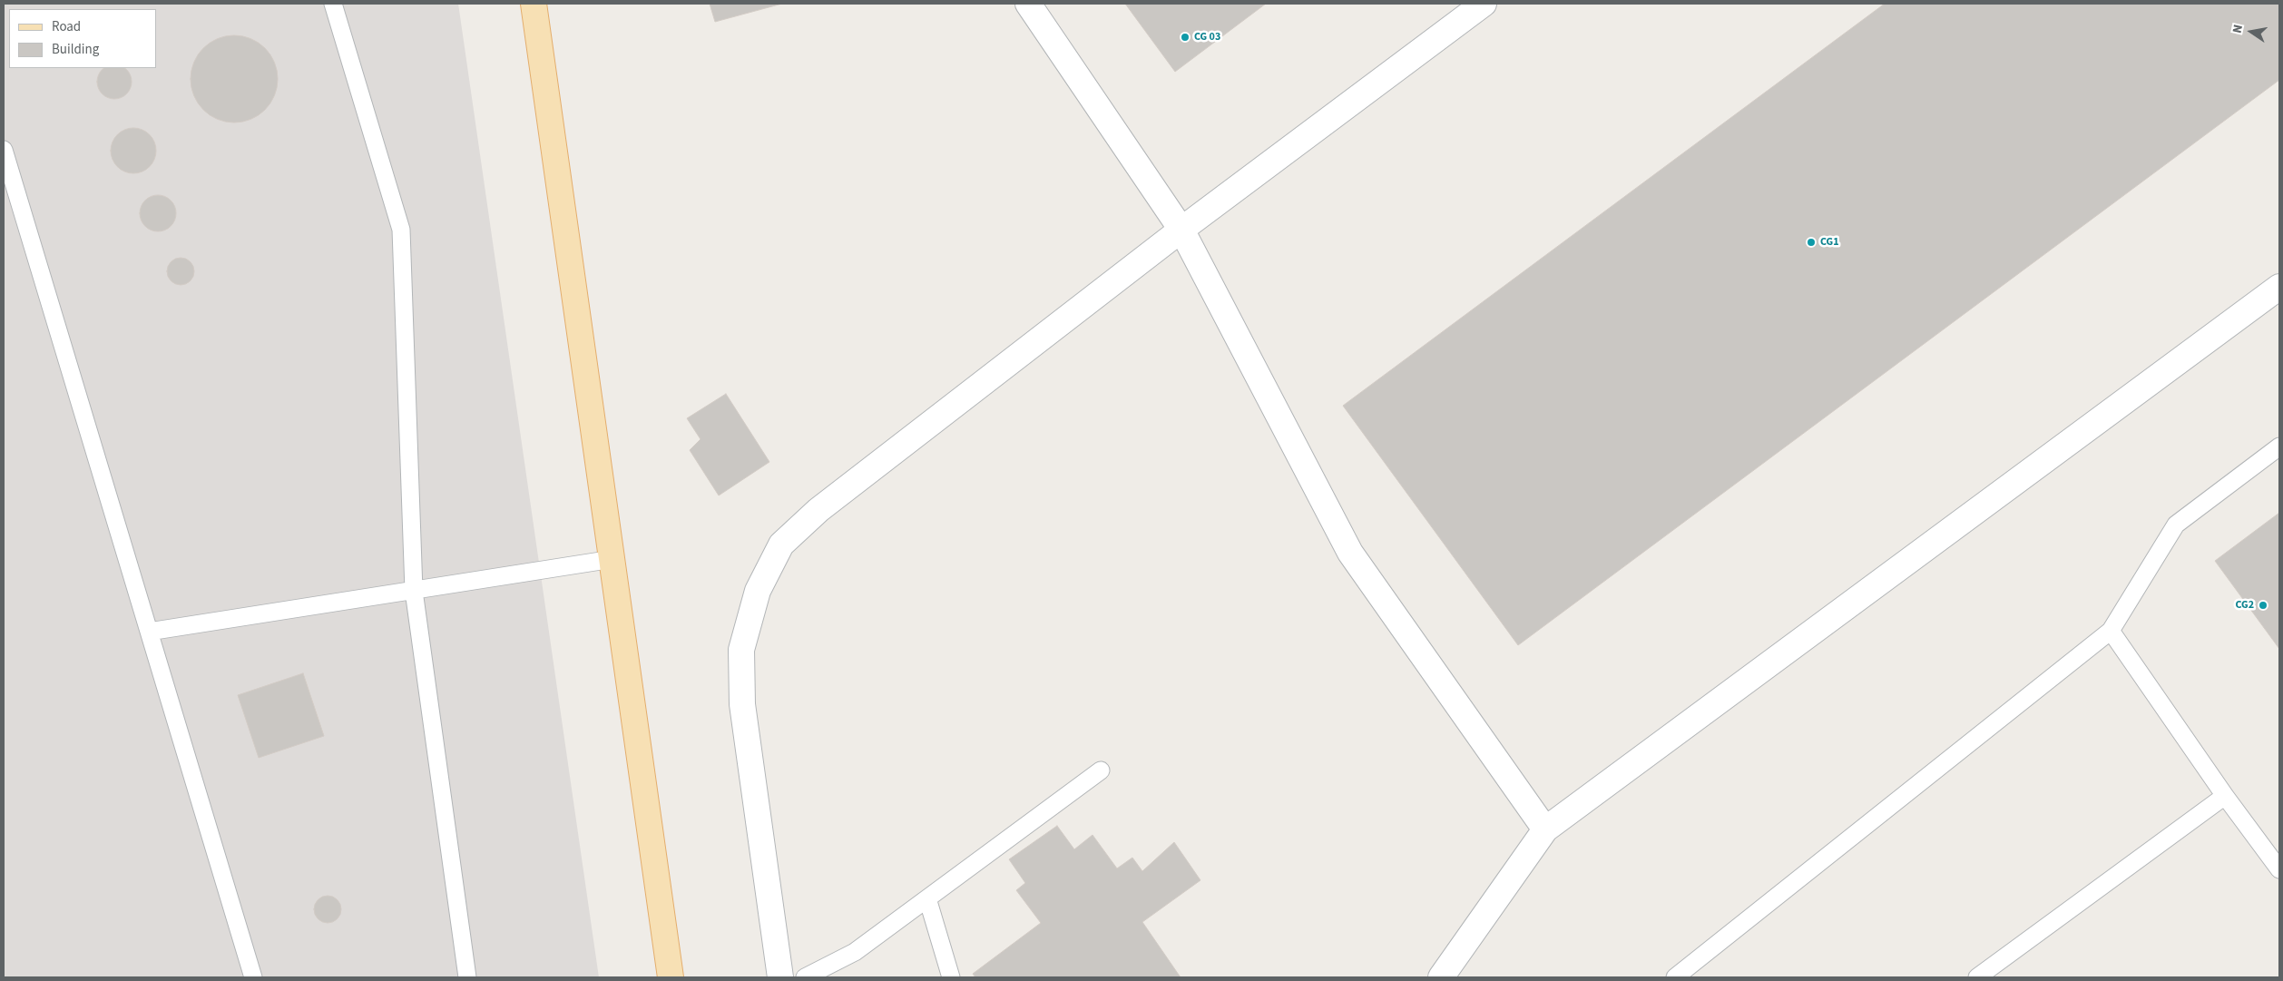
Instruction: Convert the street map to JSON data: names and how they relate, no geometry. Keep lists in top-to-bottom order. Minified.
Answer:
{"places":["CG 03","CG1","CG2"],"legend":["Road","Building"],"north":"left"}
